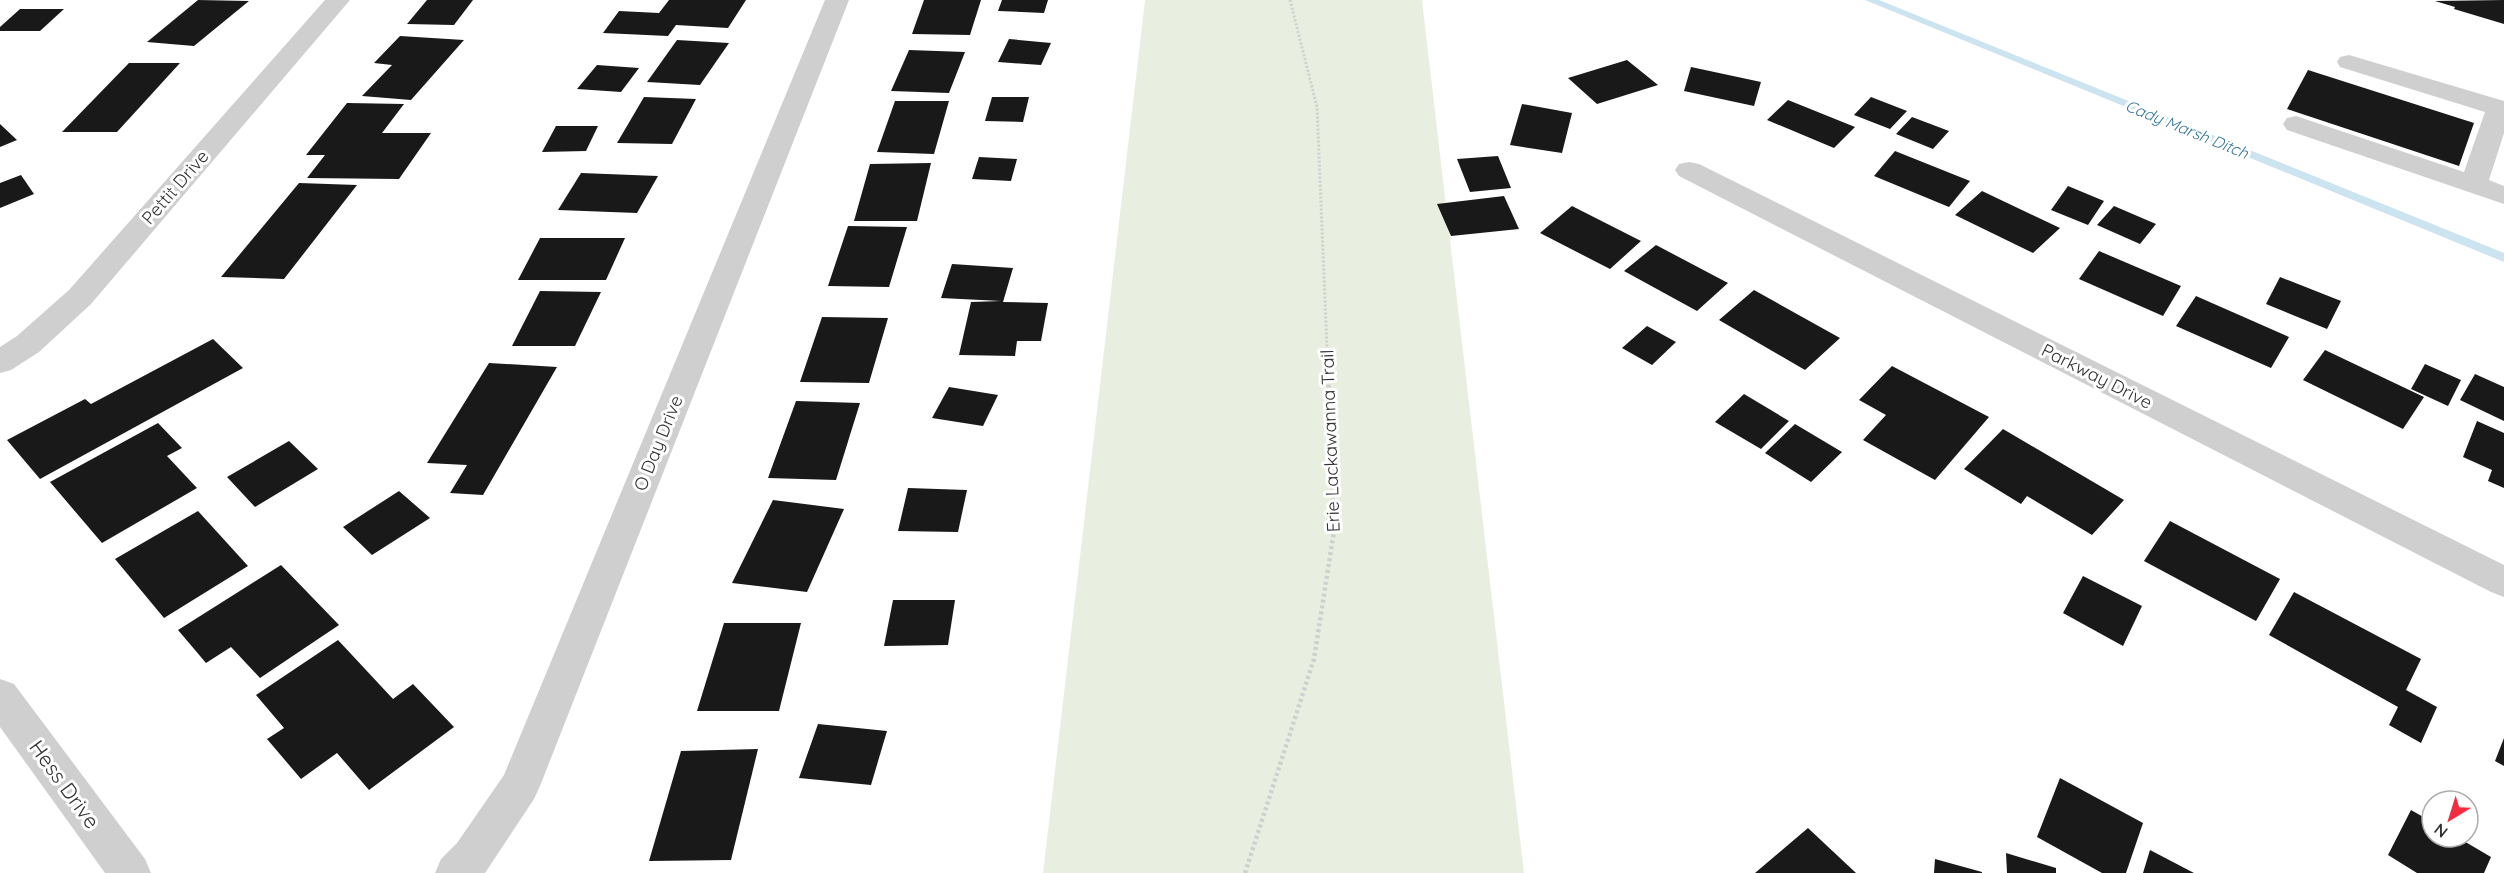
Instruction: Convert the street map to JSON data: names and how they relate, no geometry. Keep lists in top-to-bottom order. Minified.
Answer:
{"streets":{"street":["Pettit Drive","Parkway Drive","O Day Drive","Hess Drive"],"path":["Erie Lackawanna Trail"]},"water":["Cady Marsh Ditch"],"north":"bottom left"}
